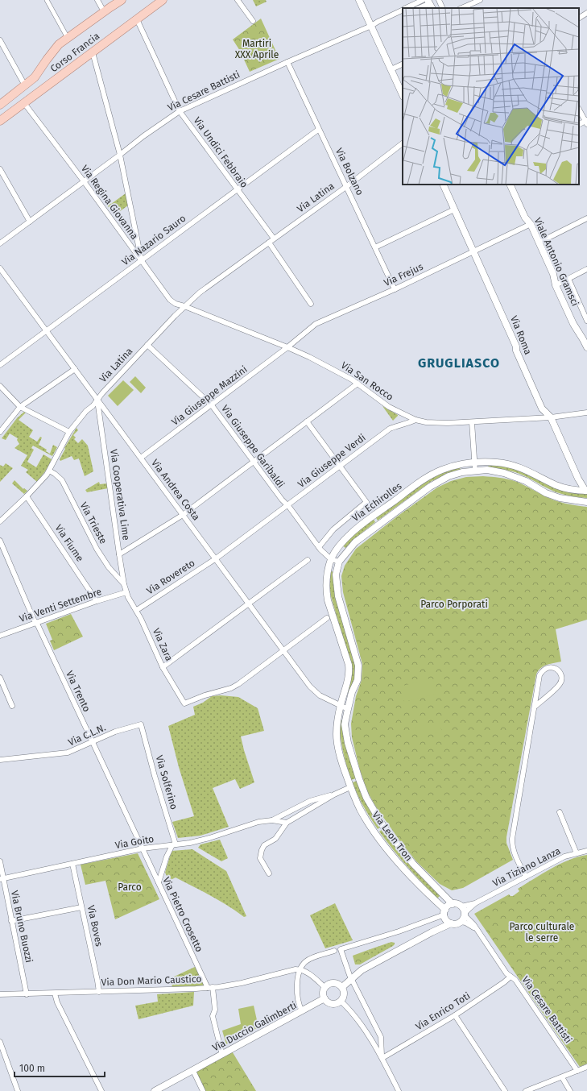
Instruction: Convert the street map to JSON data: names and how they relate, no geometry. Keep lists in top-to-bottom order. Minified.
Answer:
{"streets":{"main road":["Corso Francia"],"street":["Via Cesare Battisti","Via Undici Febbraio","Via Bolzano","Via Latina","Via Regina Giovanna","Via Nazario Sauro","Viale Antonio Gramsci","Via Frejus","Via Roma","Via San Rocco","Via Giuseppe Mazzini","Via Giuseppe Garibaldi","Via Giuseppe Verdi","Via Andrea Costa","Via Cooperativa Lime","Via Echirolles","Via Trieste","Via Fiume","Via Rovereto","Via Venti Settembre","Via Zara","Via Trento","Via C.L.N.","Via Solferino","Via Leon Tron","Via Goito","Via Tiziano Lanza","Via Pietro Crosetto","Via Boves","Via Bruno Buozzi","Via Don Mario Caustico","Via Enrico Toti","Via Duccio Galimberti"]},"crossings":[["Corso Francia","Via Undici Febbraio"],["Corso Francia","Via Regina Giovanna"],["Via Cesare Battisti","Via Undici Febbraio"],["Via Cesare Battisti","Via Bolzano"],["Via Cesare Battisti","Via Regina Giovanna"],["Via Cesare Battisti","Via Leon Tron"],["Via Cesare Battisti","Via Tiziano Lanza"],["Via Cesare Battisti","Via Enrico Toti"],["Via Undici Febbraio","Via Latina"],["Via Undici Febbraio","Via Nazario Sauro"],["Via Bolzano","Via Latina"],["Via Bolzano","Via Nazario Sauro"],["Via Bolzano","Via Frejus"],["Via Latina","Via Regina Giovanna"],["Via Latina","Via San Rocco"],["Via Latina","Via Giuseppe Garibaldi"],["Via Latina","Via Andrea Costa"],["Via Latina","Via Cooperativa Lime"],["Via Latina","Via Trieste"],["Via Latina","Via Fiume"],["Via Regina Giovanna","Via Nazario Sauro"],["Via Regina Giovanna","Via San Rocco"],["Via Nazario Sauro","Via Andrea Costa"],["Viale Antonio Gramsci","Via Frejus"],["Via Frejus","Via Roma"],["Via Frejus","Via San Rocco"],["Via Frejus","Via Giuseppe Mazzini"],["Via Roma","Via San Rocco"],["Via Roma","Via Echirolles"],["Via San Rocco","Via Giuseppe Mazzini"],["Via San Rocco","Via Giuseppe Verdi"],["Via Giuseppe Mazzini","Via Giuseppe Garibaldi"],["Via Giuseppe Mazzini","Via Andrea Costa"],["Via Giuseppe Garibaldi","Via Giuseppe Verdi"],["Via Giuseppe Garibaldi","Via Echirolles"],["Via Giuseppe Verdi","Via Andrea Costa"],["Via Giuseppe Verdi","Via Rovereto"],["Via Andrea Costa","Via Cooperativa Lime"],["Via Andrea Costa","Via Echirolles"],["Via Andrea Costa","Via Rovereto"],["Via Andrea Costa","Via Zara"],["Via Andrea Costa","Via Leon Tron"],["Via Cooperativa Lime","Via Trieste"],["Via Cooperativa Lime","Via Venti Settembre"],["Via Cooperativa Lime","Via Zara"],["Via Echirolles","Via Leon Tron"],["Via Fiume","Via Venti Settembre"],["Via Rovereto","Via Zara"],["Via Venti Settembre","Via Zara"],["Via Venti Settembre","Via Trento"],["Via Trento","Via C.L.N."],["Via Trento","Via Goito"],["Via Trento","Via Pietro Crosetto"],["Via C.L.N.","Via Solferino"],["Via Solferino","Via Goito"],["Via Leon Tron","Via Goito"],["Via Leon Tron","Via Tiziano Lanza"],["Via Goito","Via Pietro Crosetto"],["Via Goito","Via Boves"],["Via Goito","Via Bruno Buozzi"],["Via Pietro Crosetto","Via Don Mario Caustico"],["Via Pietro Crosetto","Via Duccio Galimberti"],["Via Boves","Via Don Mario Caustico"],["Via Bruno Buozzi","Via Don Mario Caustico"]],"districts":["GRUGLIASCO"],"parks":["Martiri XXX Aprile","Parco Porporati","Parco","Parco culturale le serre"],"scale_bar":"100 m"}
